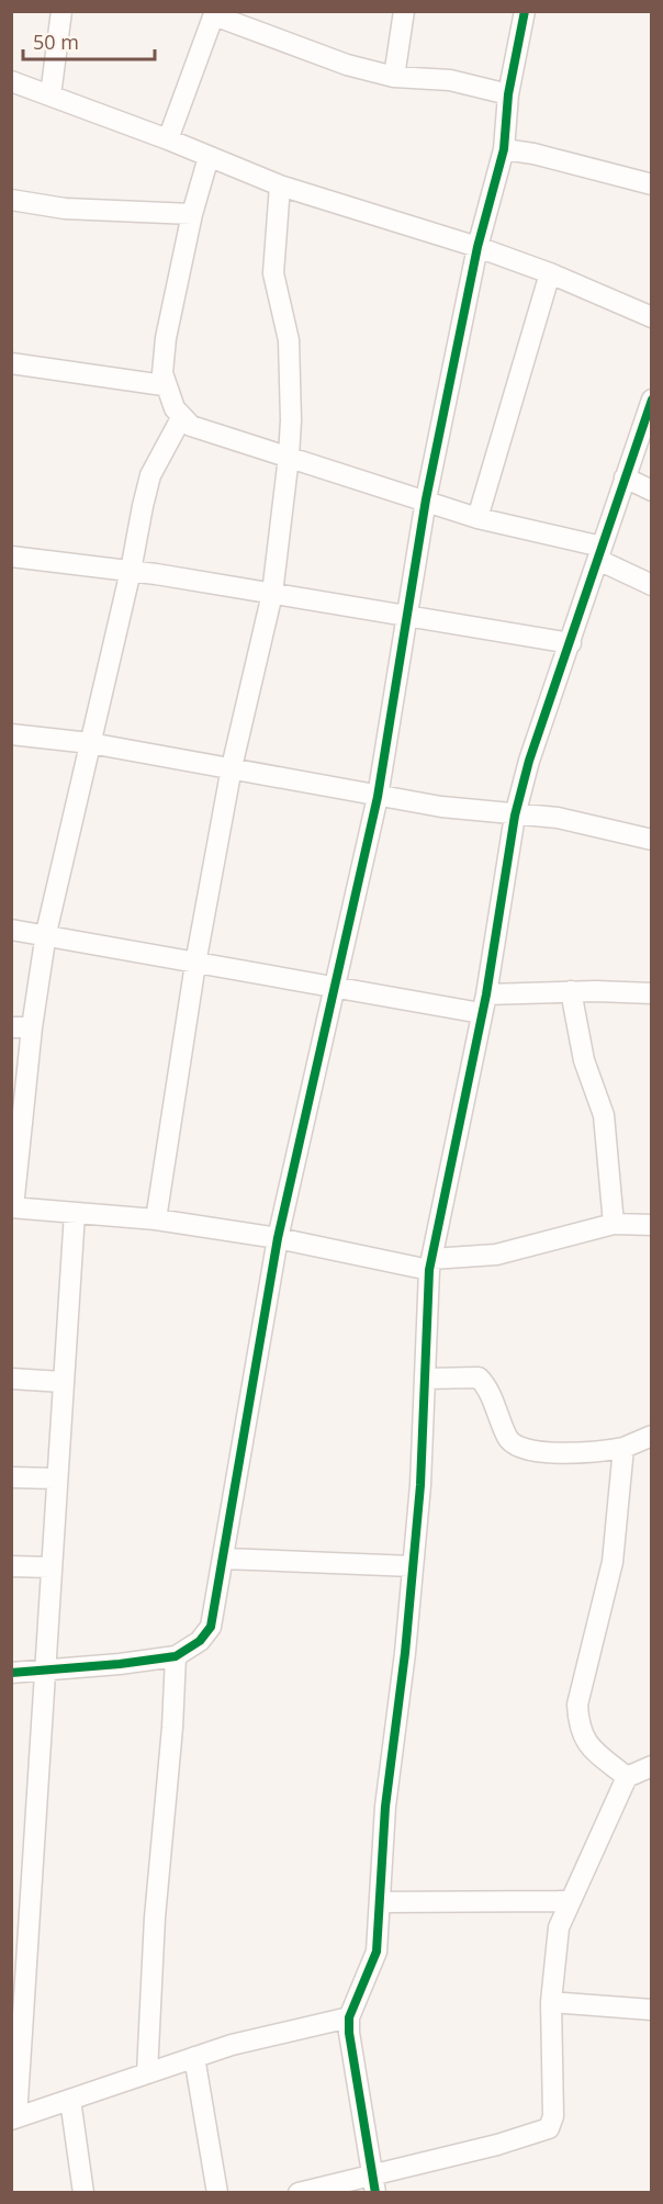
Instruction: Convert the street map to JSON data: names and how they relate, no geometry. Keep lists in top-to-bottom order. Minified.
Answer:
{"scale_bar":"50 m"}
